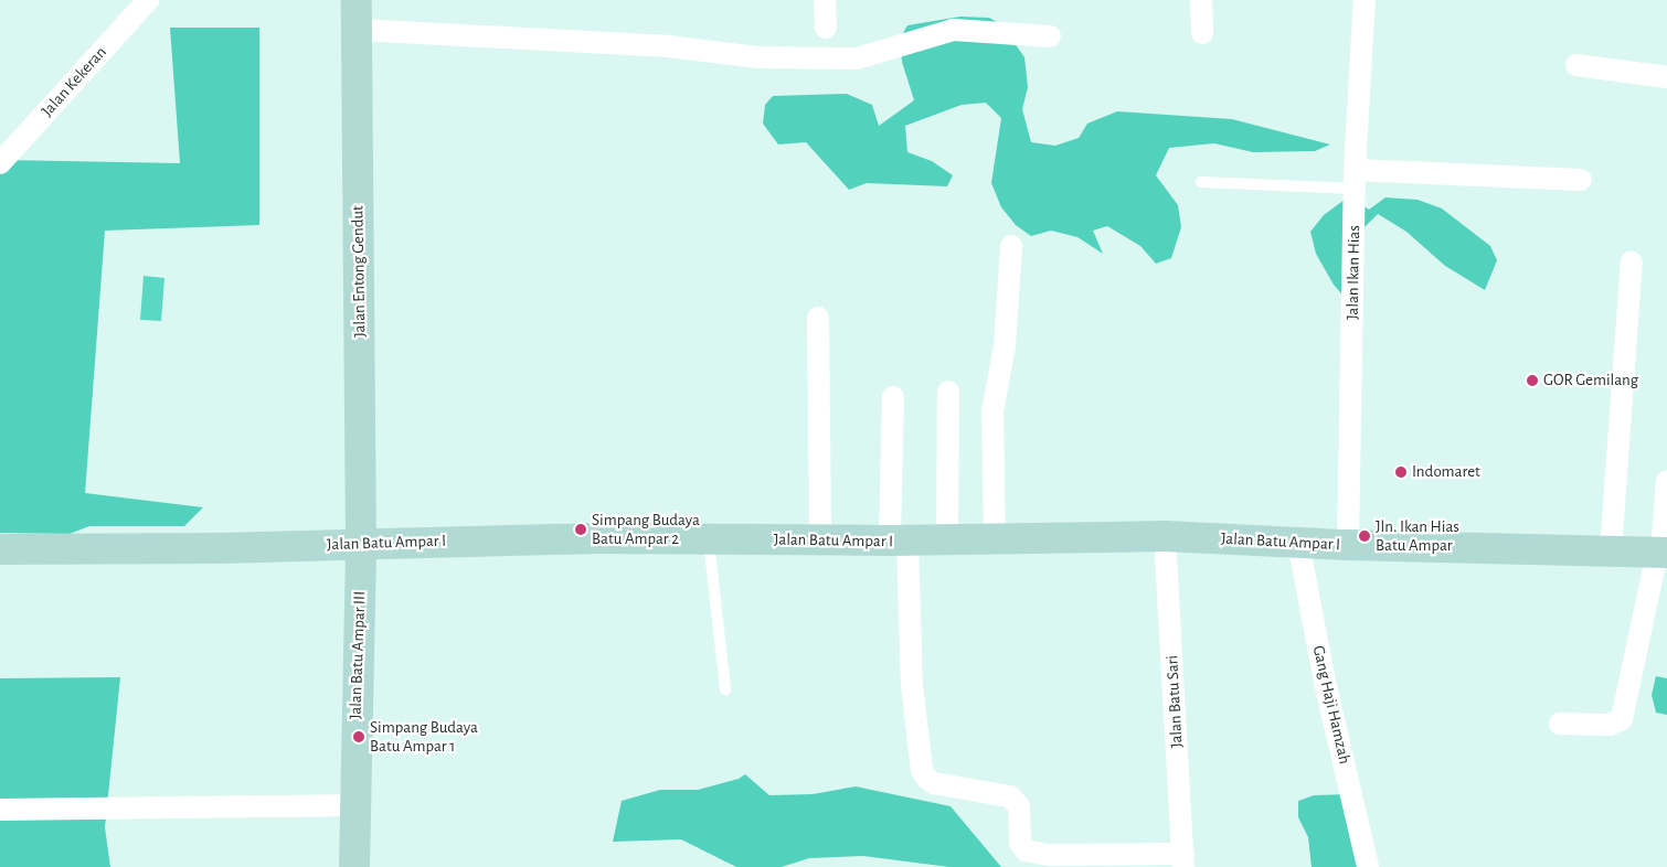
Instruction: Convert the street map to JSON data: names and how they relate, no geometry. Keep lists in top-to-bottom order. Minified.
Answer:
{"streets":{"street":["Jalan Kekeran","Jalan Entong Gendut","Jalan Ikan Hias","Jalan Batu Ampar I","Jalan Batu Ampar III","Jalan Batu Sari","Gang Haji Hamzah"]},"crossings":[["Jalan Entong Gendut","Jalan Batu Ampar I"],["Jalan Entong Gendut","Jalan Batu Ampar III"],["Jalan Ikan Hias","Jalan Batu Ampar I"],["Jalan Batu Ampar I","Jalan Batu Ampar III"],["Jalan Batu Ampar I","Jalan Batu Sari"],["Jalan Batu Ampar I","Gang Haji Hamzah"]],"places":["GOR Gemilang","Indomaret","Simpang Budaya Batu Ampar 2","Jln. Ikan Hias Batu Ampar","Simpang Budaya Batu Ampar 1"]}
